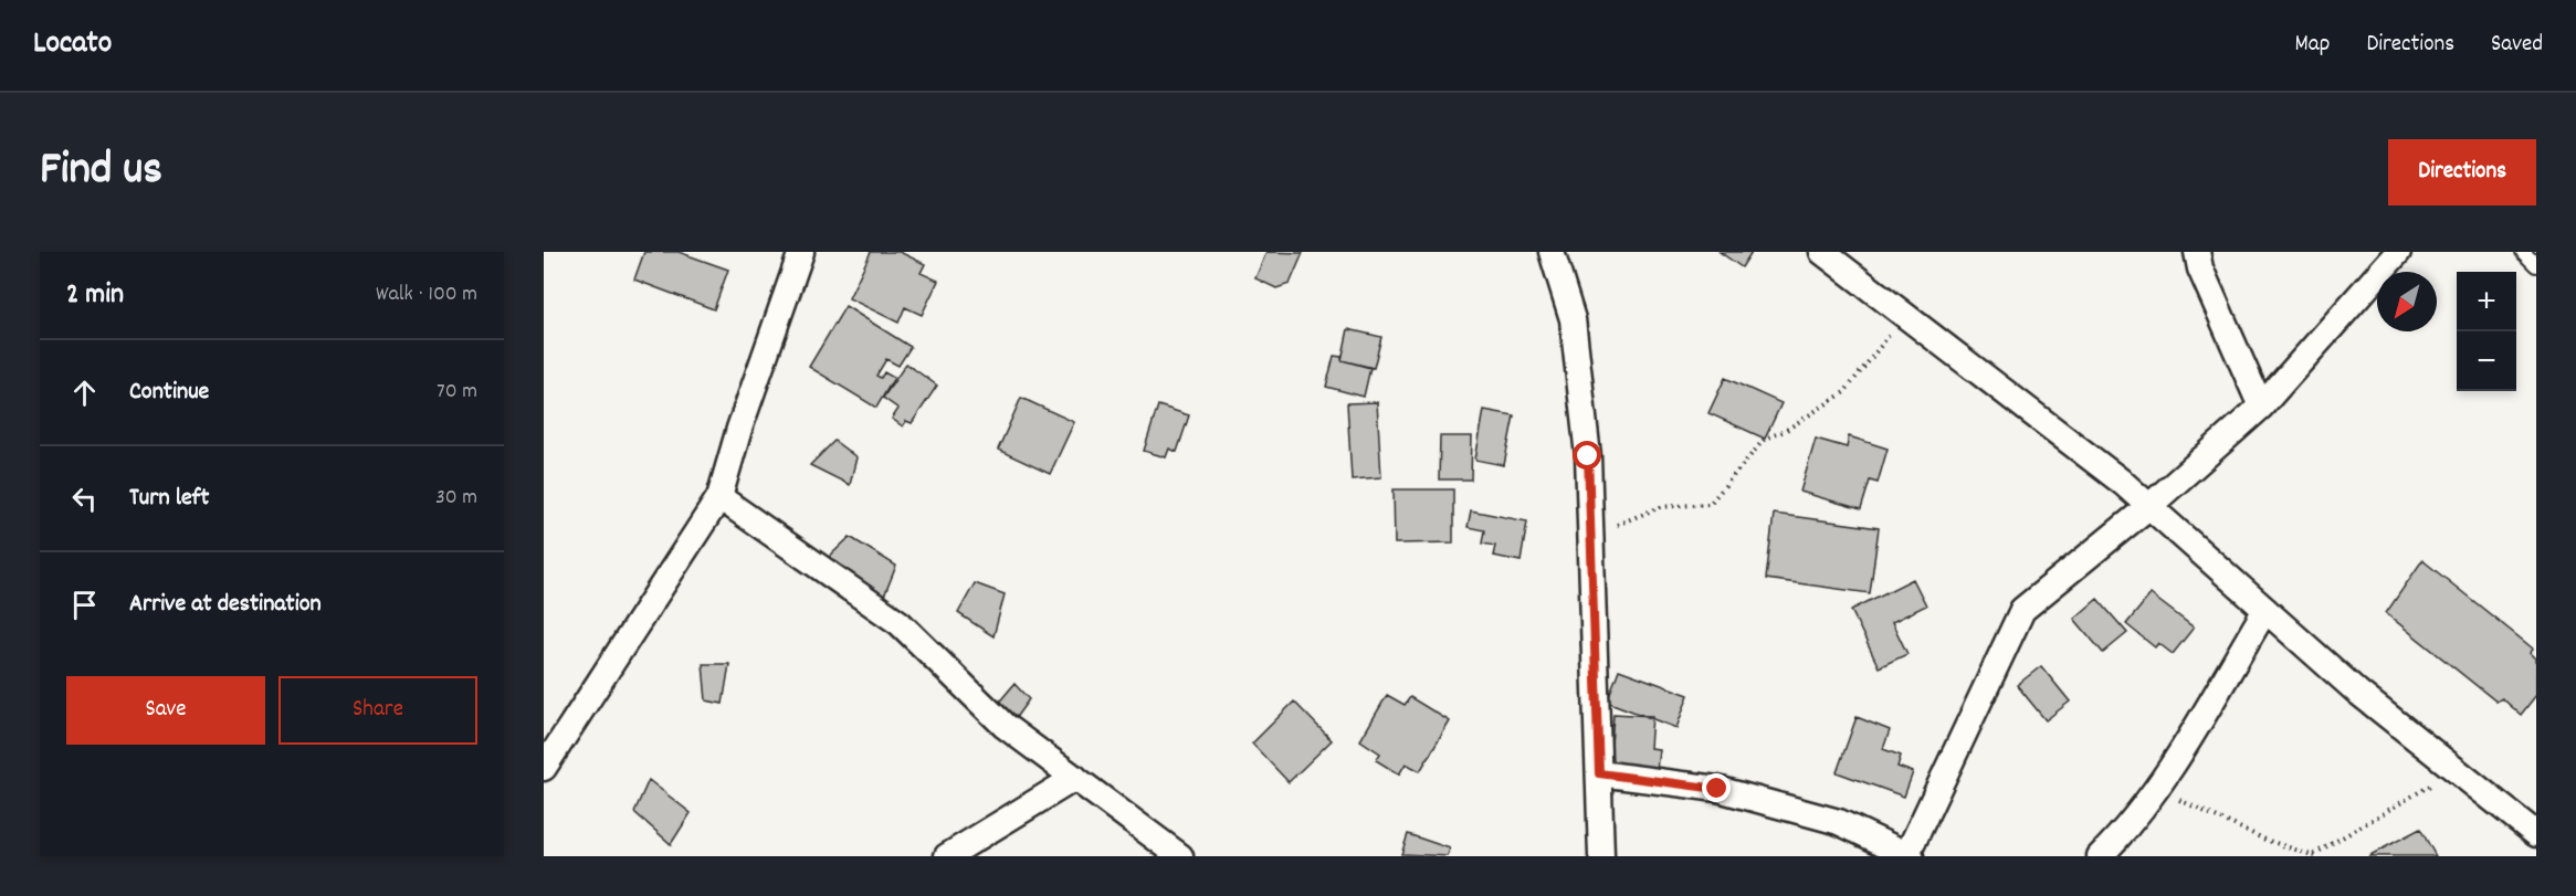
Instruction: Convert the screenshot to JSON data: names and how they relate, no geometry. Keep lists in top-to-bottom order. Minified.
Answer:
{"north":"bottom left","page":{"header":"Locato","nav":["Map","Directions","Saved"],"title":"Find us","buttons":["Directions",["Save","Share"]],"heading":["2 min","Walk · 100 m"],"map_buttons":["+","−"],"list":[["Continue","70 m"],["Turn left","30 m"],"Arrive at destination"]}}
